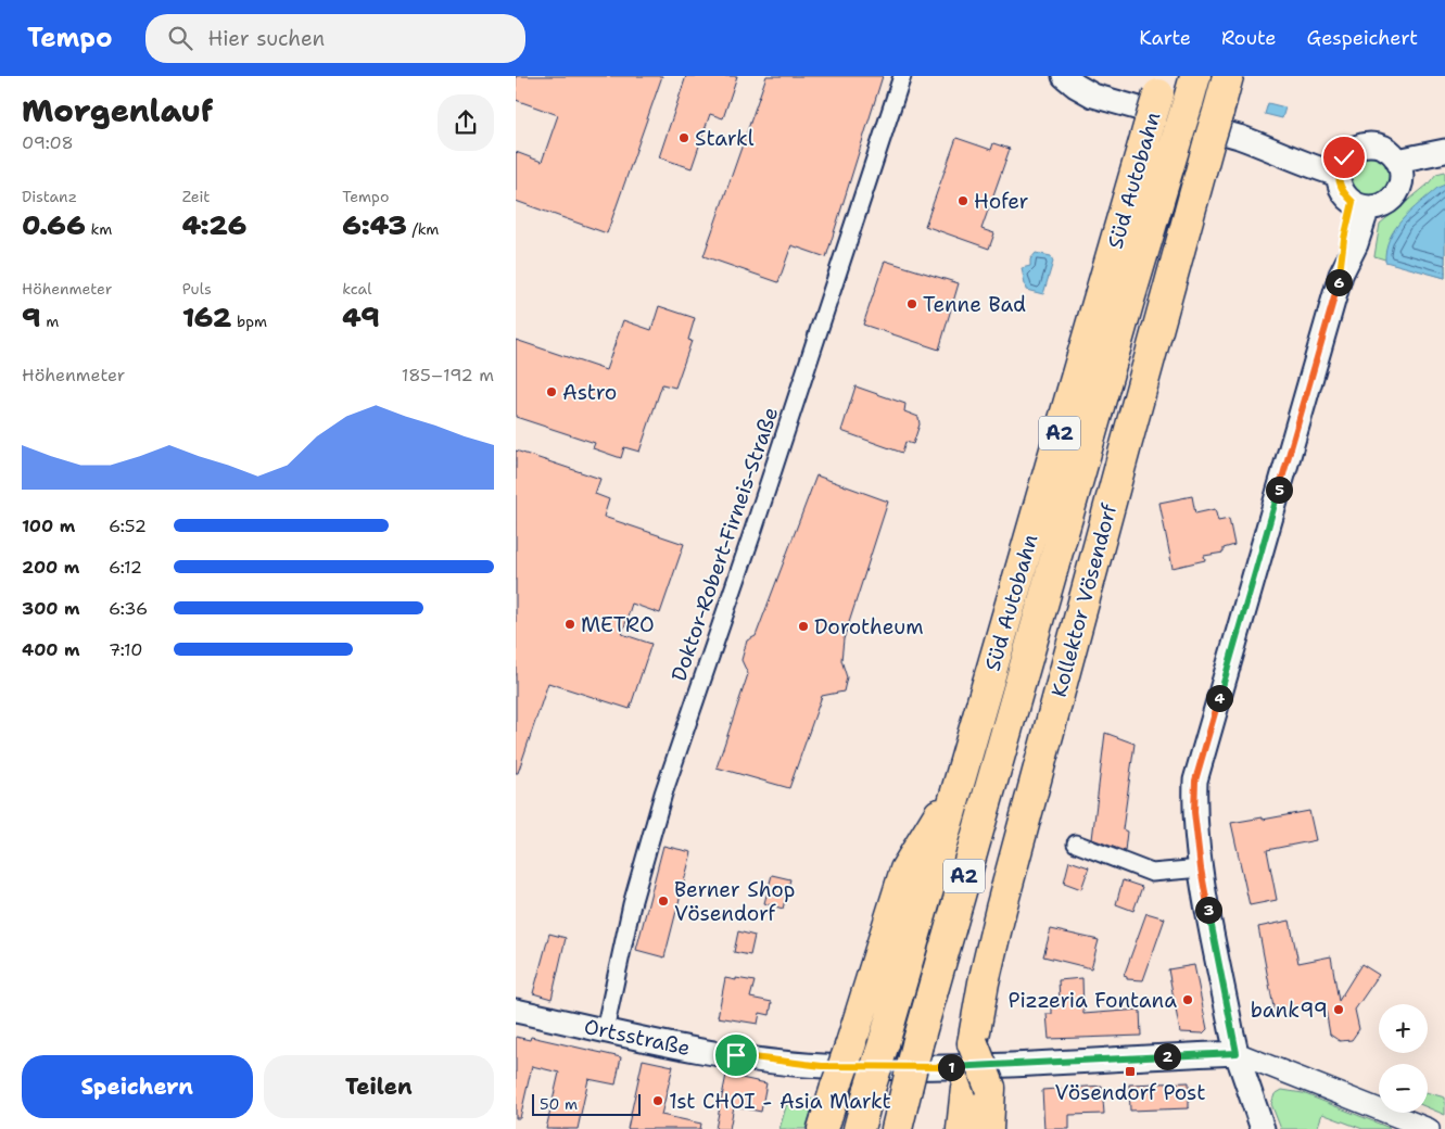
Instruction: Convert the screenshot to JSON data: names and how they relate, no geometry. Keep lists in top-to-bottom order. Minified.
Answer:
{"streets":{"highway":["Süd Autobahn","A2","Kollektor Vösendorf"],"main road":["Ortsstraße"],"street":["Doktor-Robert-Firneis-Straße"]},"crossings":[["Doktor-Robert-Firneis-Straße","Ortsstraße"]],"places":{"other":["Starkl","Hofer","Tenne Bad","Astro","METRO","Dorotheum","Berner Shop Vösendorf","Pizzeria Fontana","bank99","1st CHOI - Asia Markt"],"transit":["Vösendorf Post"]},"scale_bar":"50 m","page":{"header":"Tempo","search":"Hier suchen","nav":["Karte","Route","Gespeichert"],"heading":["Morgenlauf","09:08"],"stats":[["Distanz","0.66 km"],["Zeit","4:26"],["Tempo","6:43 /km"],["Höhenmeter","9 m"],["Puls","162 bpm"],["kcal","49"]],"pins":["6","5","4","3","2","1"],"chart":["Höhenmeter","185–192 m"],"list":[{"name":"100 m","note":"6:52"},{"name":"200 m","note":"6:12"},{"name":"300 m","note":"6:36"},{"name":"400 m","note":"7:10"}],"map_buttons":["+","−"],"buttons":["Speichern","Teilen"],"scale":"50 m"}}
